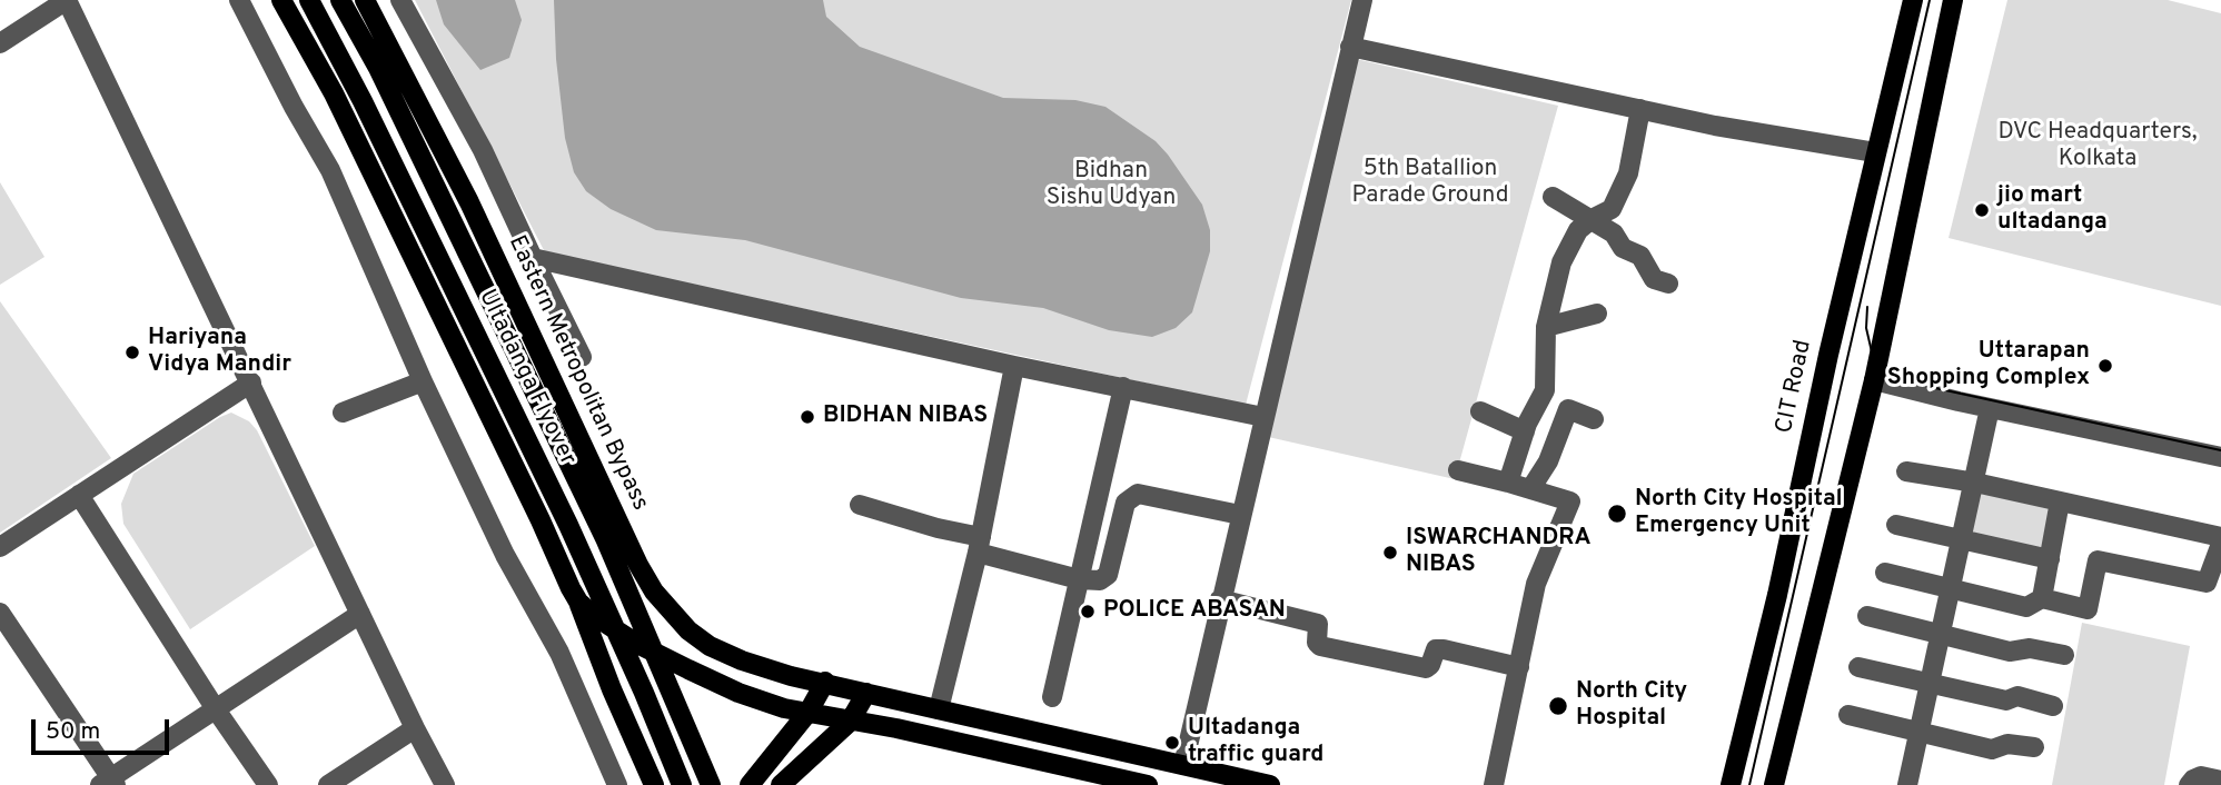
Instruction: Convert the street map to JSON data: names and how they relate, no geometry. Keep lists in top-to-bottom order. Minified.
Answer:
{"streets":{"main road":["Eastern Metropolitan Bypass","Ultadanga Flyover","CIT Road"]},"parks":["DVC Headquarters, Kolkata","5th Batallion Parade Ground","Bidhan Sishu Udyan"],"places":["jio mart ultadanga","Hariyana Vidya Mandir","Uttarapan Shopping Complex","BIDHAN NIBAS","North City Hospital Emergency Unit","ISWARCHANDRA NIBAS","POLICE ABASAN","North City Hospital","Ultadanga traffic guard"],"scale_bar":"50 m"}
